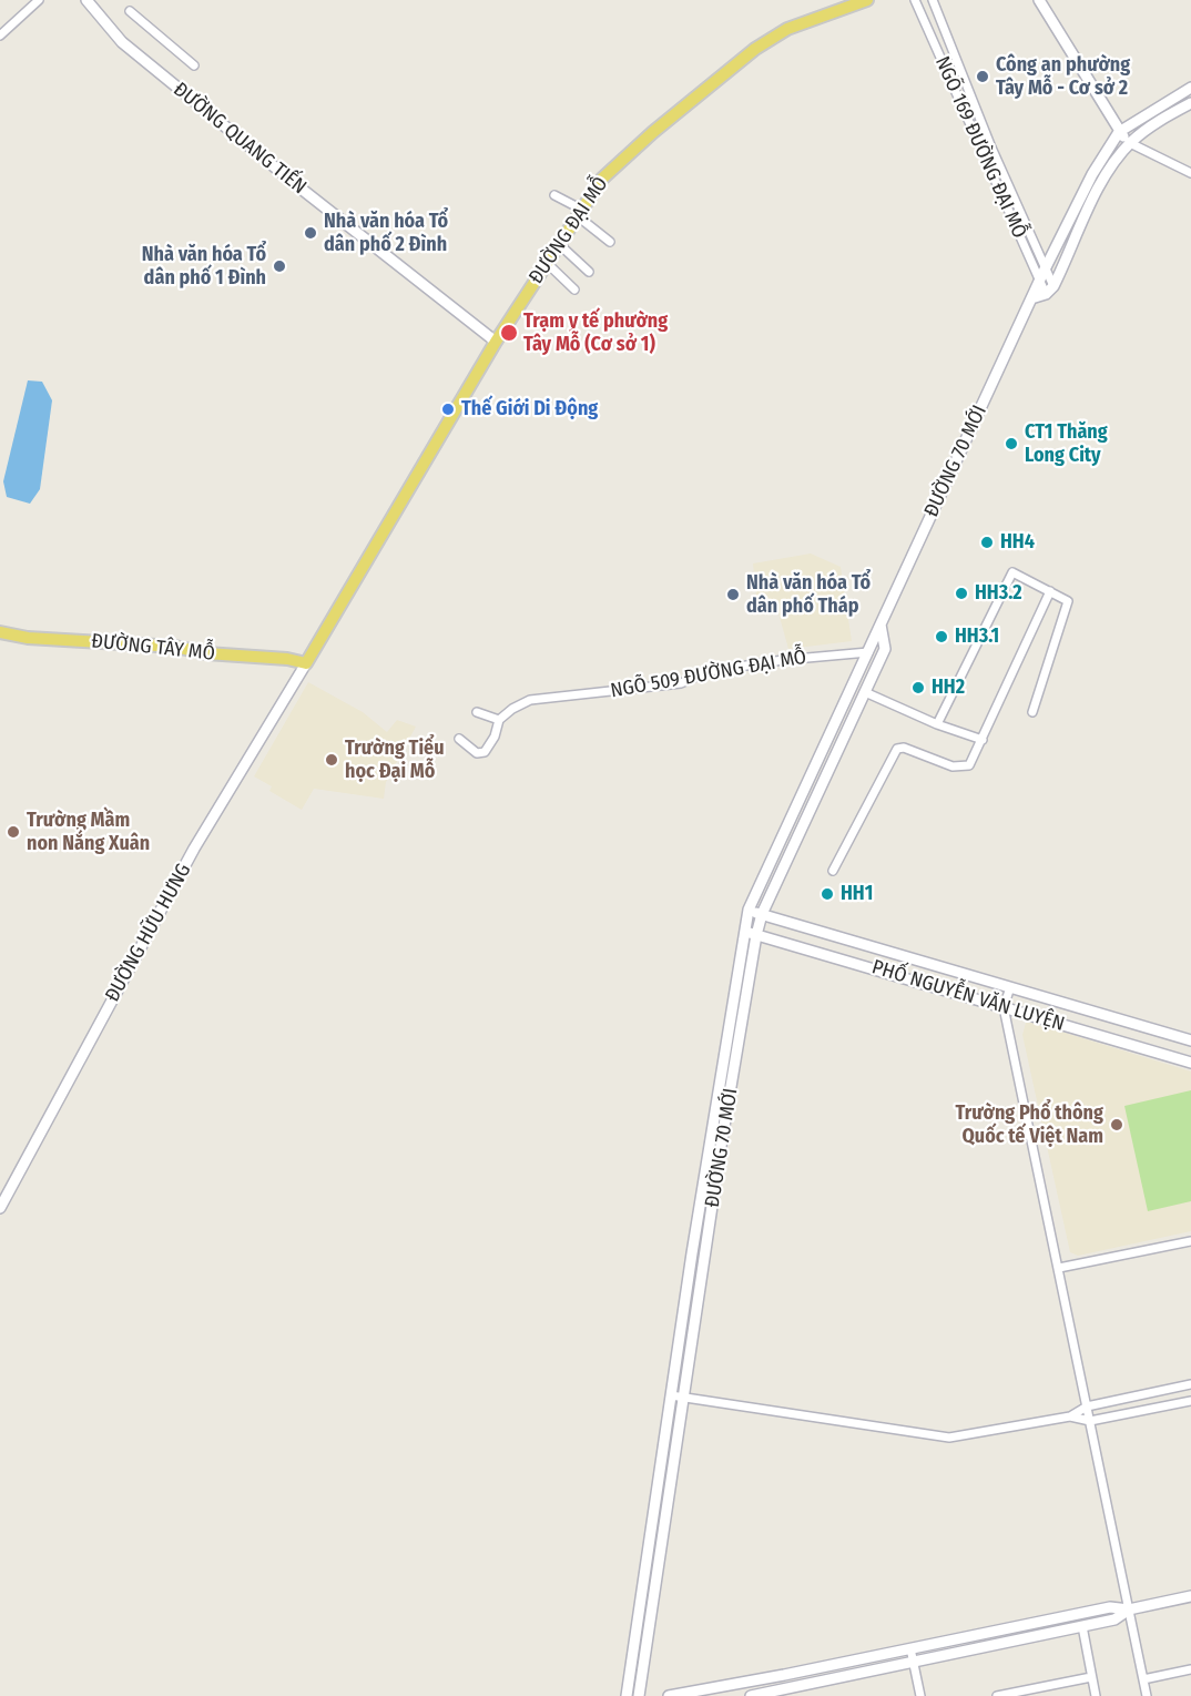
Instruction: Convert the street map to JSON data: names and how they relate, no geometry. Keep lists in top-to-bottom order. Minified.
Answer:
{"streets":{"main road":["ĐƯỜNG ĐẠI MỖ","ĐƯỜNG TÂY MỖ"],"street":["ĐƯỜNG QUANG TIẾN","NGÕ 169 ĐƯỜNG ĐẠI MỖ","ĐƯỜNG 70 MỚI","NGÕ 509 ĐƯỜNG ĐẠI MỖ","ĐƯỜNG HỮU HƯNG","PHỐ NGUYỄN VĂN LUYỆN"]},"crossings":[["ĐƯỜNG QUANG TIẾN","ĐƯỜNG ĐẠI MỖ"],["NGÕ 169 ĐƯỜNG ĐẠI MỖ","ĐƯỜNG 70 MỚI"],["ĐƯỜNG ĐẠI MỖ","ĐƯỜNG TÂY MỖ"],["ĐƯỜNG ĐẠI MỖ","ĐƯỜNG HỮU HƯNG"],["ĐƯỜNG 70 MỚI","NGÕ 509 ĐƯỜNG ĐẠI MỖ"],["ĐƯỜNG 70 MỚI","PHỐ NGUYỄN VĂN LUYỆN"],["ĐƯỜNG TÂY MỖ","ĐƯỜNG HỮU HƯNG"]],"places":["Công an phường Tây Mỗ - Cơ sở 2","Nhà văn hóa Tổ dân phố 2 Đình","Nhà văn hóa Tổ dân phố 1 Đình","Trạm y tế phường Tây Mỗ (Cơ sở 1)","Thế Giới Di Động","CT1 Thăng Long City","HH4","HH3.2","Nhà văn hóa Tổ dân phố Tháp","HH3.1","HH2","Trường Tiểu học Đại Mỗ","Trường Mầm non Nắng Xuân","HH1","Trường Phổ thông Quốc tế Việt Nam"]}
